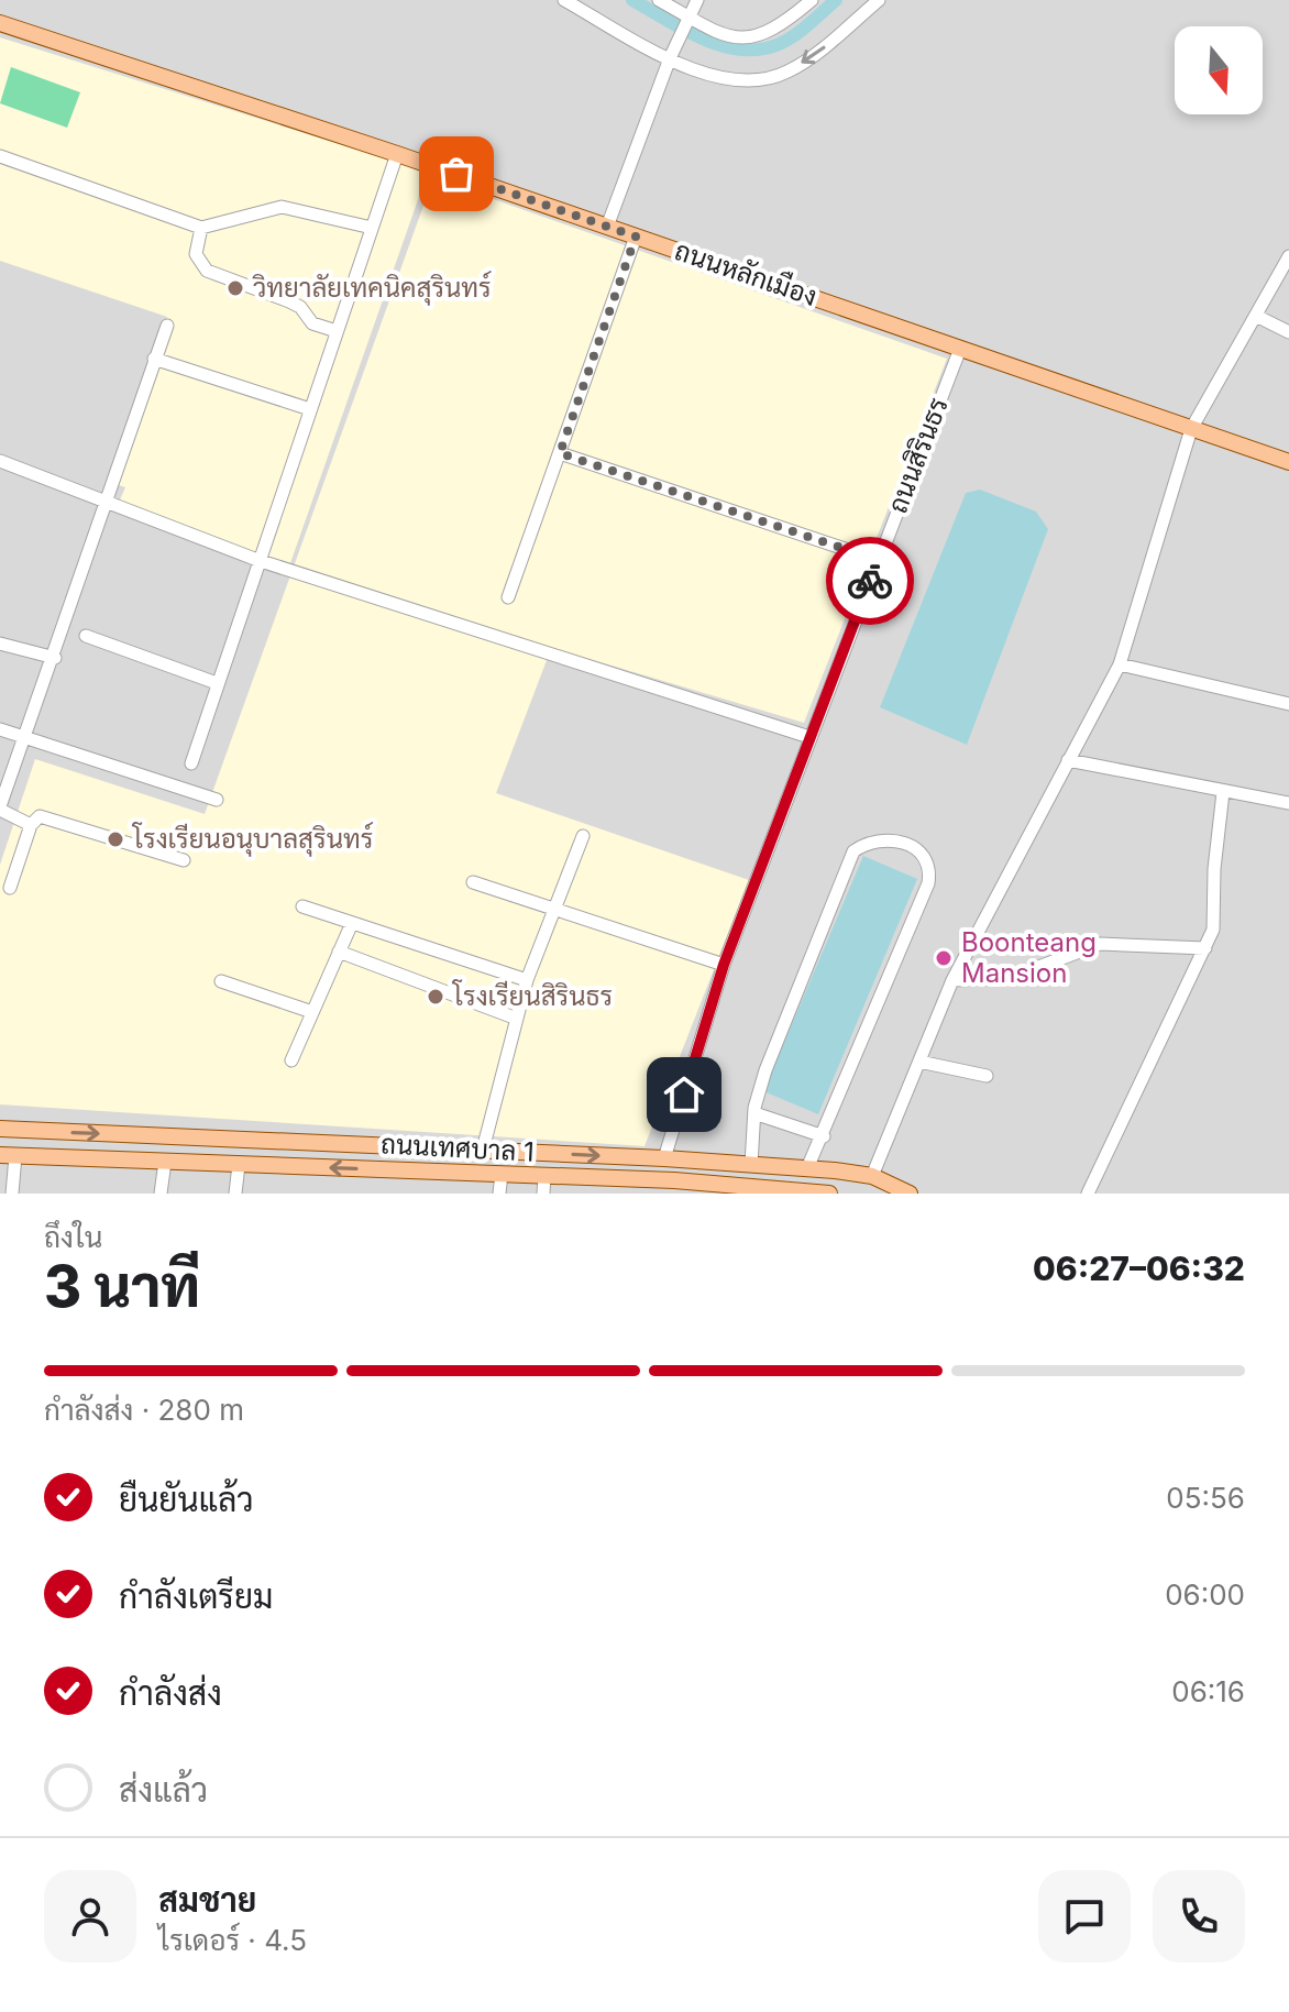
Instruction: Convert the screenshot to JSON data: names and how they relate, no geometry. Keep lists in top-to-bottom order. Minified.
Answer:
{"streets":{"main road":["ถนนหลักเมือง","ถนนเทศบาล 1"],"street":["ถนนสิรินธร"]},"crossings":[["ถนนหลักเมือง","ถนนสิรินธร"],["ถนนสิรินธร","ถนนเทศบาล 1"]],"places":["วิทยาลัยเทคนิคสุรินทร์","โรงเรียนอนุบาลสุรินทร์","Boonteang Mansion","โรงเรียนสิรินธร"],"north":"bottom","page":{"heading":["3 นาที","ถึงใน","06:27–06:32"],"panel":["สมชาย","ไรเดอร์ · 4.5"],"bar":"กำลังส่ง · 280 m","list":[["ยืนยันแล้ว","05:56"],["กำลังเตรียม","06:00"],["กำลังส่ง","06:16"],"ส่งแล้ว"]}}
